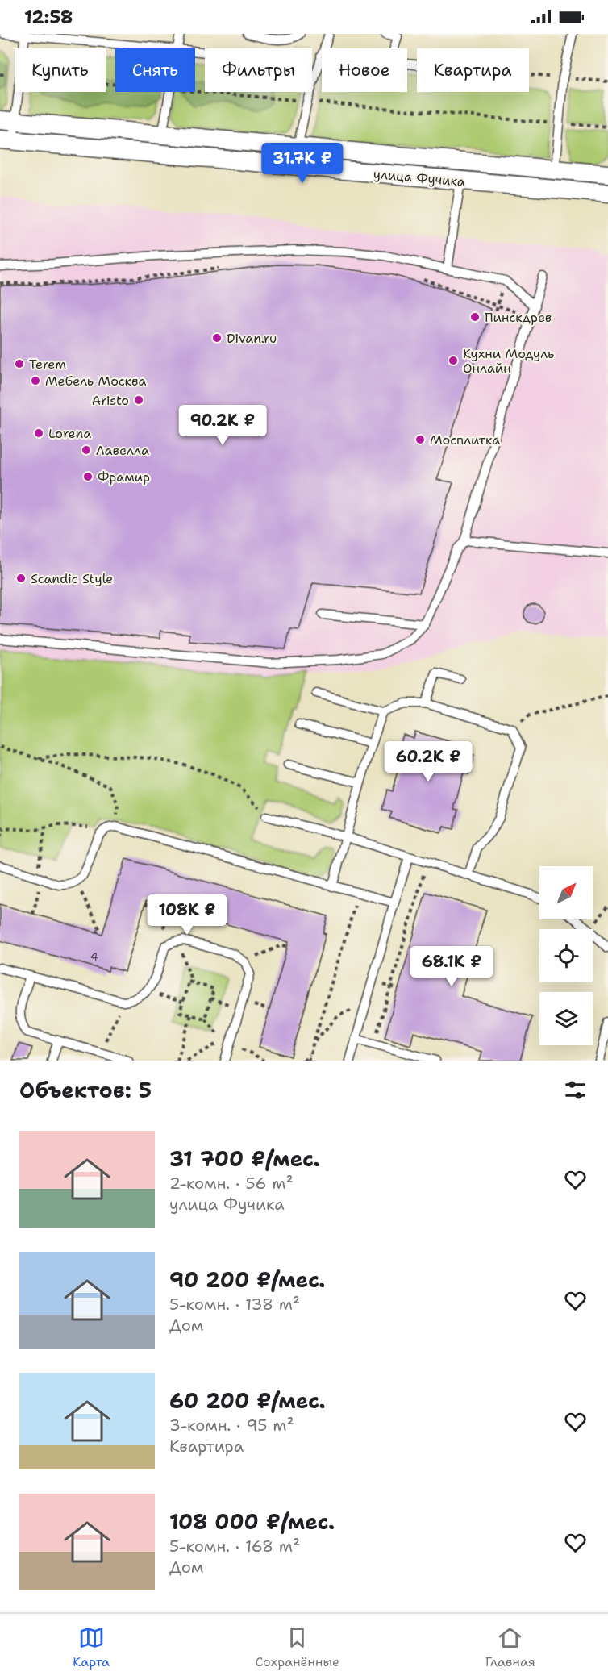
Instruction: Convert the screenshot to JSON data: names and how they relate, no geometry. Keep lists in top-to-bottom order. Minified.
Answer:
{"streets":{"street":["улица Фучика"]},"places":["Пинскдрев","Divan.ru","Кухни Модуль Онлайн","Terem","Мебель Москва","Aristo","Lorena","Мосплитка","Лавелла","Фрамир","Scandic Style"],"house_numbers":["4"],"north":"top right","page":{"status":"12:58","chip":["Купить","Снять","Фильтры","Новое","Квартира"],"price":["31.7K ₽","90.2K ₽","60.2K ₽","108K ₽","68.1K ₽"],"heading":"Объектов: 5","list":[{"name":"31 700 ₽/мес.","note":"2-комн. · 56 m² · улица Фучика"},{"name":"90 200 ₽/мес.","note":"5-комн. · 138 m² · Дом"},{"name":"60 200 ₽/мес.","note":"3-комн. · 95 m² · Квартира"},{"name":"108 000 ₽/мес.","note":"5-комн. · 168 m² · Дом"}],"tabs":["Карта","Сохранённые","Главная"]}}
